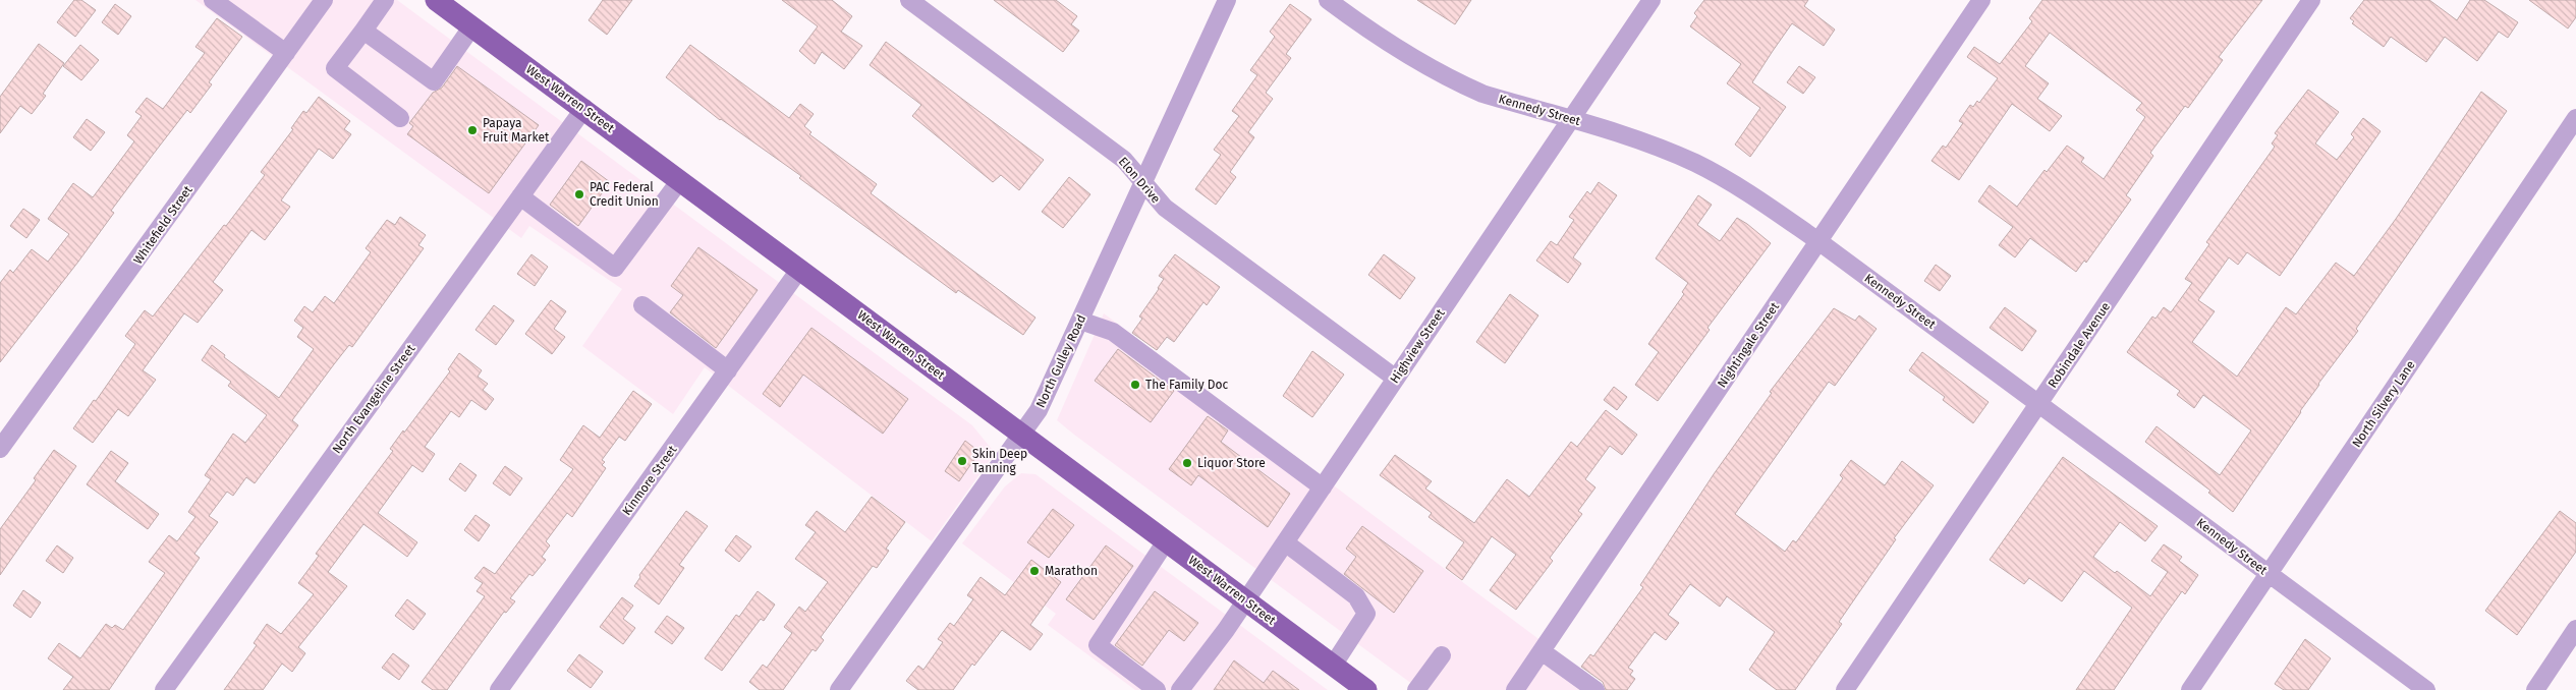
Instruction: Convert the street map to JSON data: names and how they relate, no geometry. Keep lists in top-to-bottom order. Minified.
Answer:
{"streets":{"main road":["West Warren Street"],"street":["Kennedy Street","Elon Drive","Whitefield Street","Nightingale Street","Robindale Avenue","Highview Street","North Gulley Road","North Evangeline Street","North Silvery Lane","Kinmore Street"]},"crossings":[["West Warren Street","Highview Street"],["West Warren Street","North Gulley Road"],["West Warren Street","North Evangeline Street"],["West Warren Street","Kinmore Street"],["Kennedy Street","Nightingale Street"],["Kennedy Street","Robindale Avenue"],["Kennedy Street","Highview Street"],["Kennedy Street","North Silvery Lane"],["Elon Drive","Highview Street"],["Elon Drive","North Gulley Road"]],"places":["Papaya Fruit Market","PAC Federal Credit Union","The Family Doc","Skin Deep Tanning","Liquor Store","Marathon"]}
